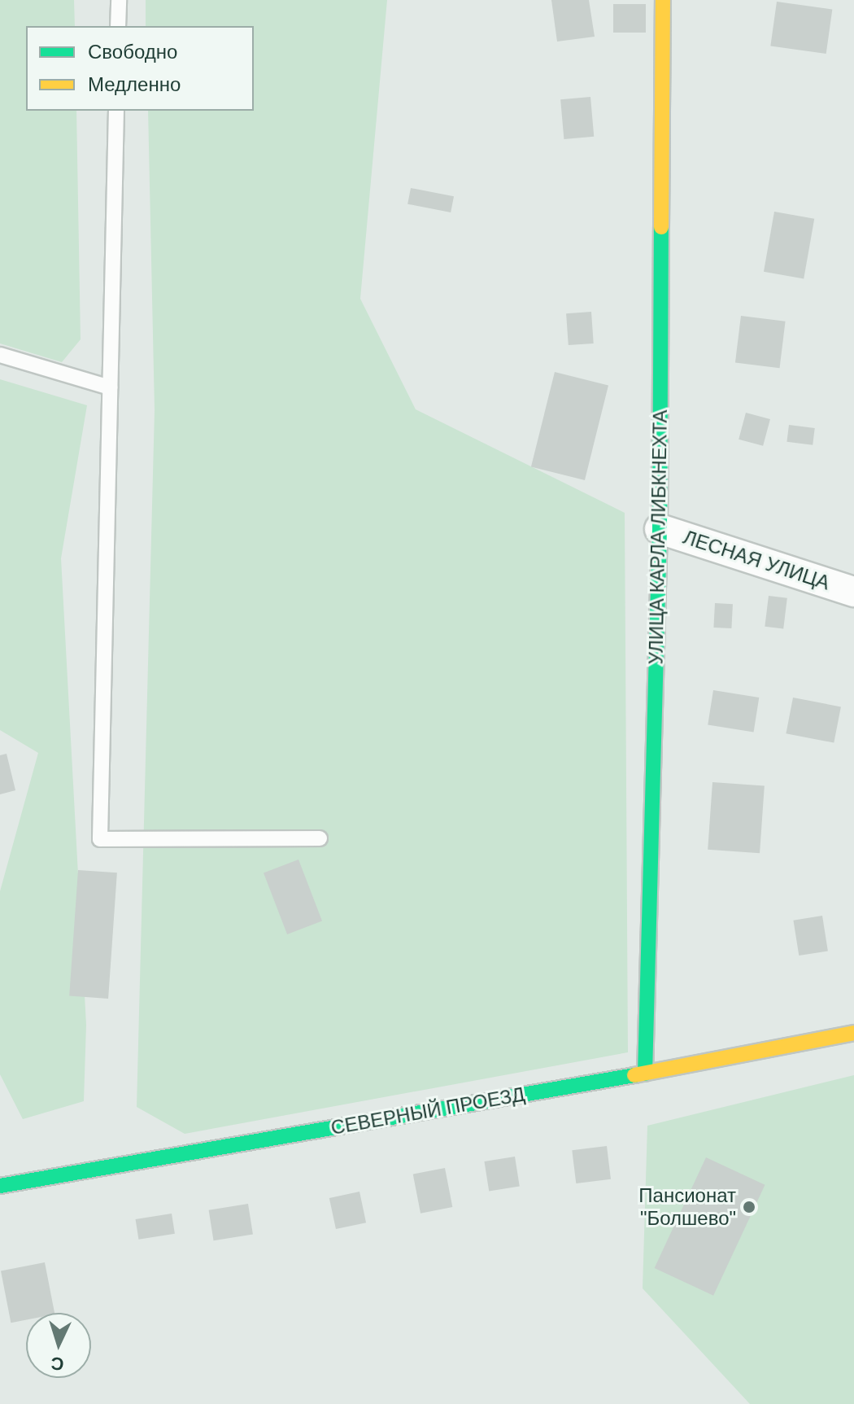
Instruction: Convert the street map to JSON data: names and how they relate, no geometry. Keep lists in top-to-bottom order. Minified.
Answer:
{"streets":{"street":["УЛИЦА КАРЛА ЛИБКНЕХТА","ЛЕСНАЯ УЛИЦА","СЕВЕРНЫЙ ПРОЕЗД"]},"crossings":[["УЛИЦА КАРЛА ЛИБКНЕХТА","ЛЕСНАЯ УЛИЦА"],["УЛИЦА КАРЛА ЛИБКНЕХТА","СЕВЕРНЫЙ ПРОЕЗД"]],"places":["Пансионат \"Болшево\""],"legend":["Свободно","Медленно"],"north":"bottom"}
